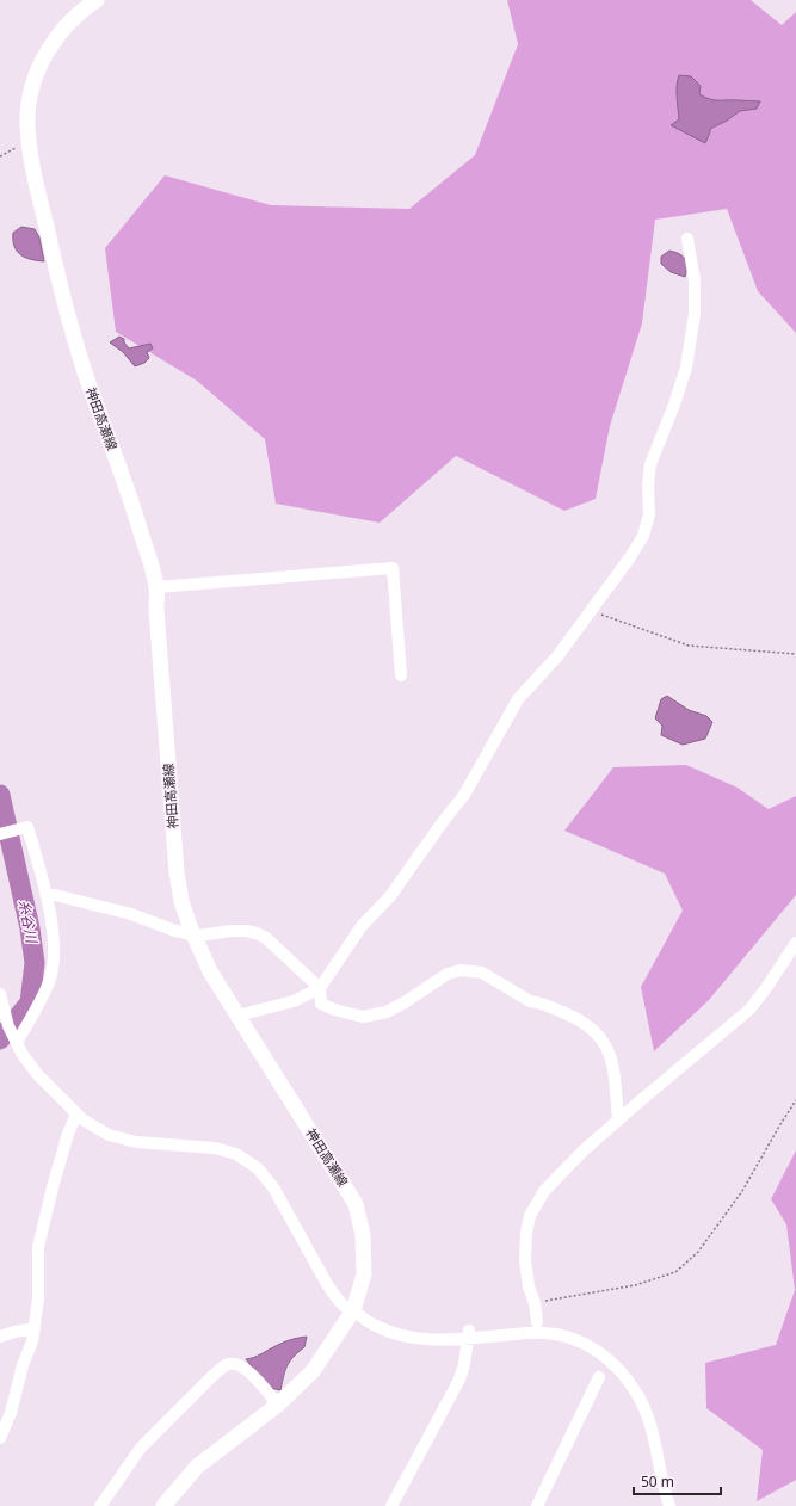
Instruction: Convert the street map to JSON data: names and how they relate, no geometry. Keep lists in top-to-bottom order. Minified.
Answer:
{"streets":{"main road":["神田高瀬線"]},"water":["糸谷川"],"scale_bar":"50 m"}
